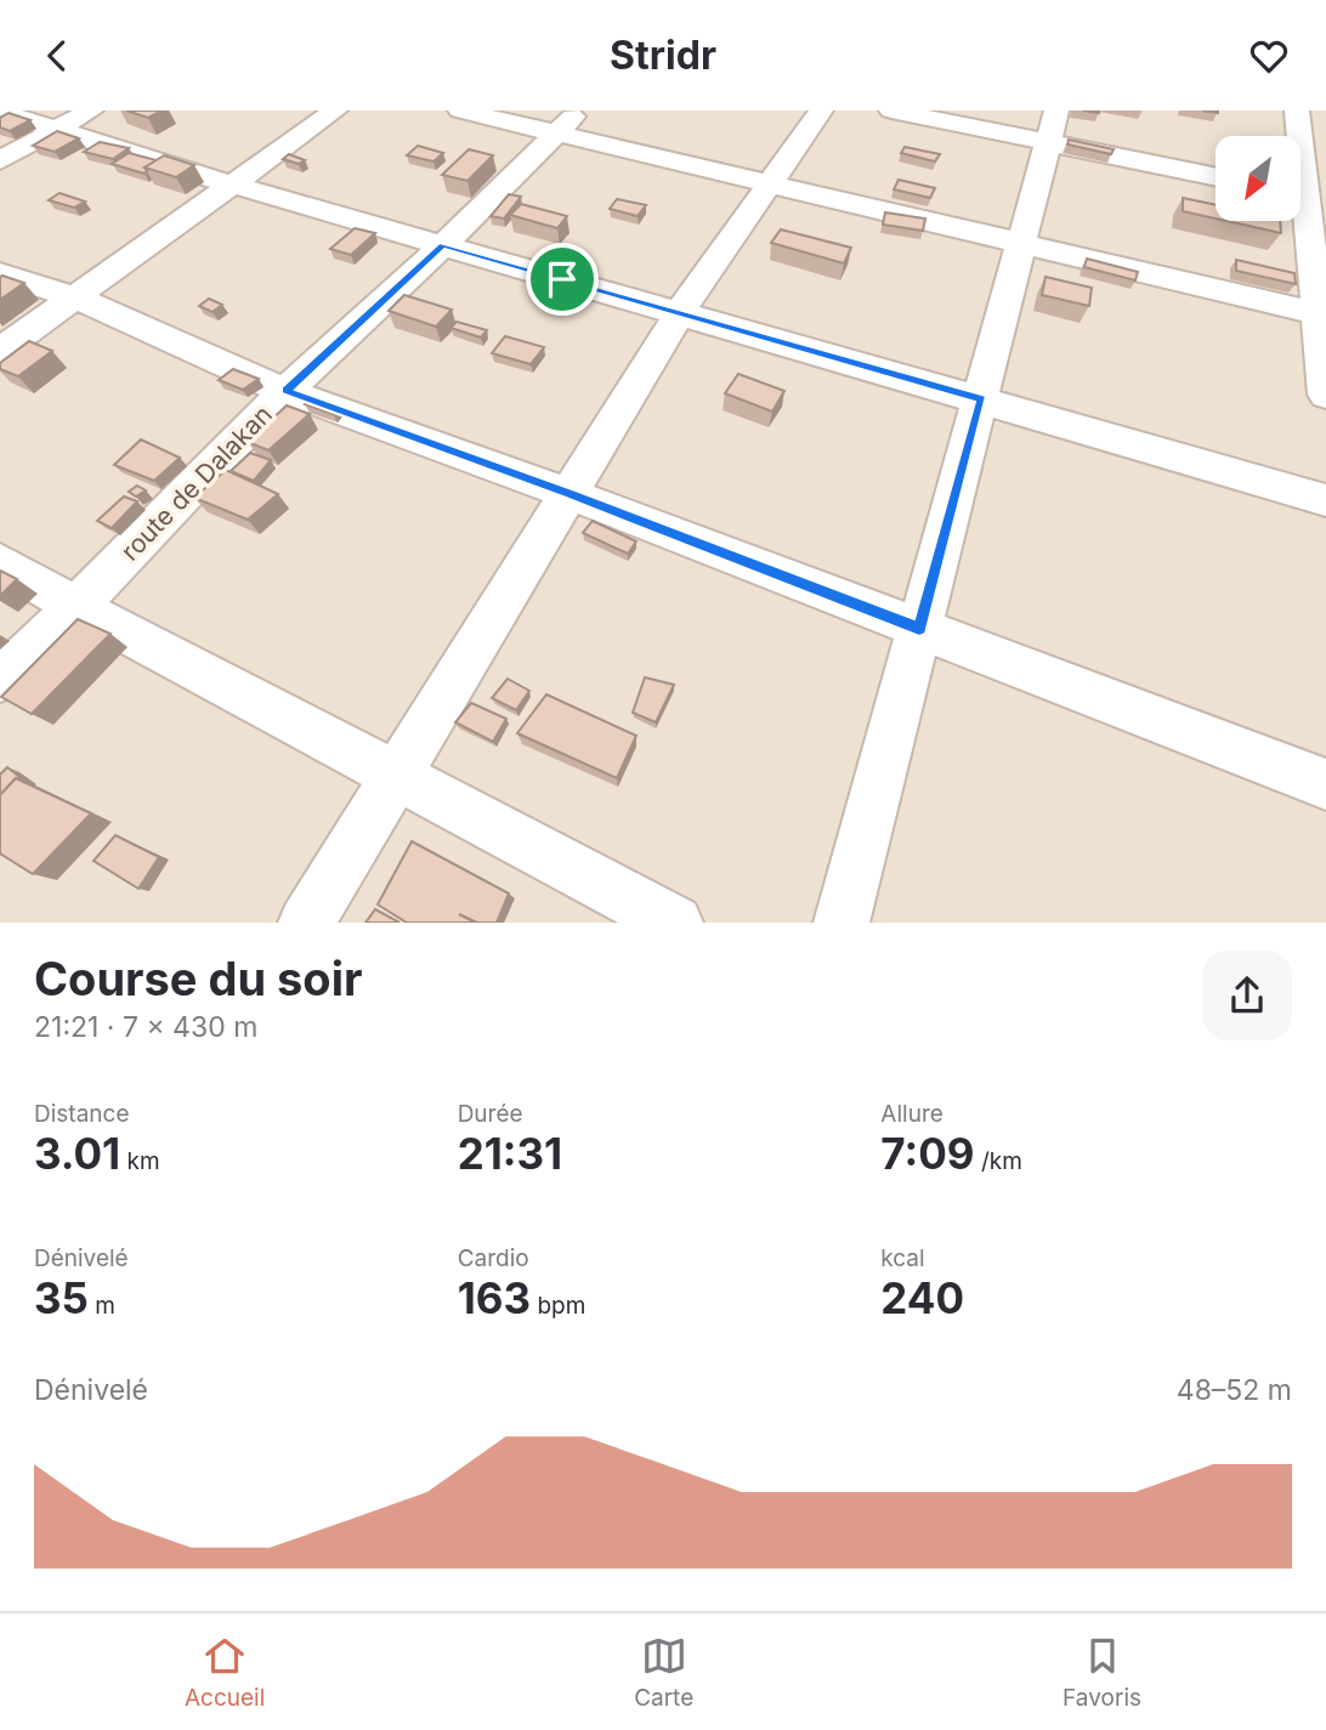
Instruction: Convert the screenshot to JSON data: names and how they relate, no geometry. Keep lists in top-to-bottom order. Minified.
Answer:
{"streets":{"street":["route de Dalakan"]},"north":"bottom left","page":{"header":"Stridr","heading":["Course du soir","21:21 · 7 × 430 m"],"stats":[["Distance","3.01 km"],["Durée","21:31"],["Allure","7:09 /km"],["Dénivelé","35 m"],["Cardio","163 bpm"],["kcal","240"]],"chart":["Dénivelé","48–52 m"],"tabs":["Accueil","Carte","Favoris"]}}
